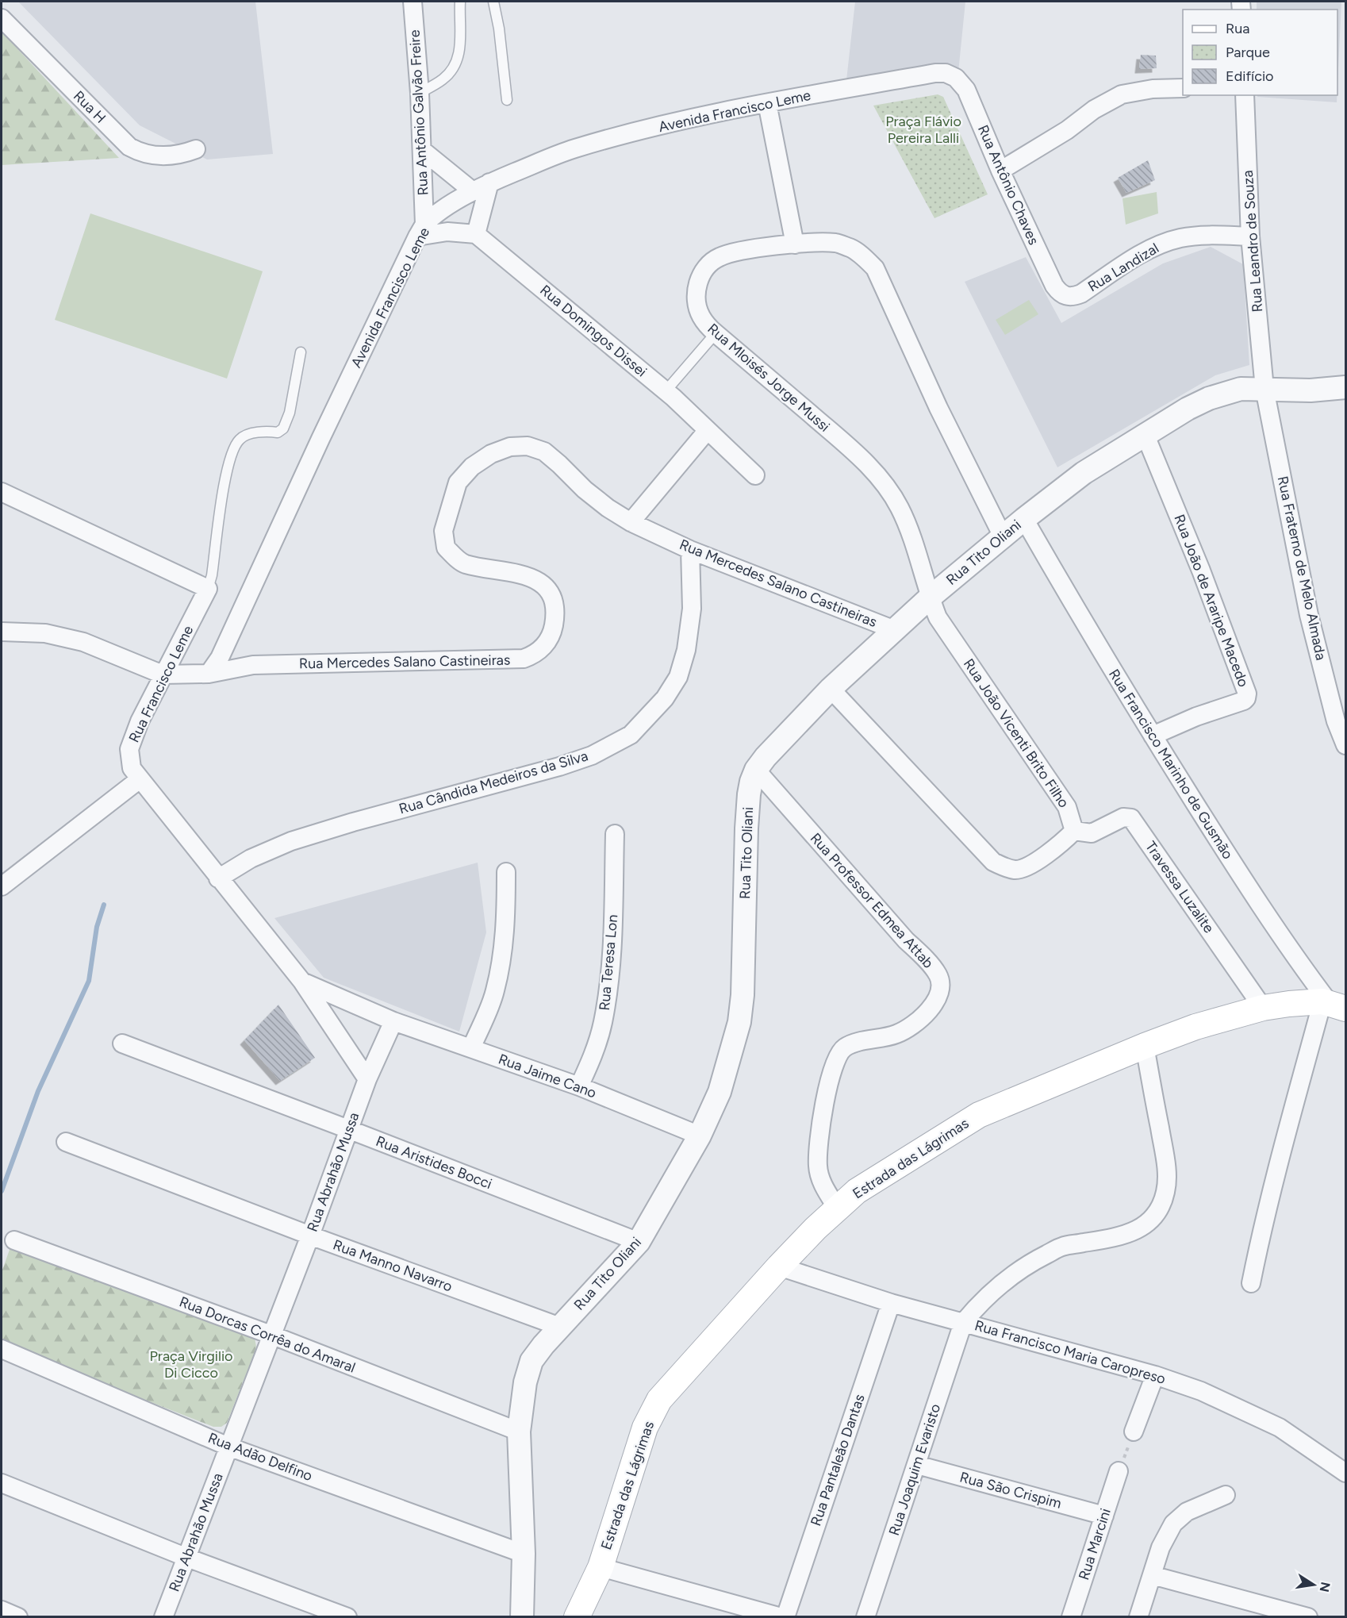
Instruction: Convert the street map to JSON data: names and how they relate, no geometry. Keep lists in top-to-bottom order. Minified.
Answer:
{"streets":{"main road":["Estrada das Lágrimas"],"street":["Rua H","Avenida Francisco Leme","Rua Antônio Galvão Freire","Rua Antônio Chaves","Rua Leandro de Souza","Rua Landizal","Rua Domingos Dissei","Rua Mloisés Jorge Mussi","Rua Tito Oliani","Rua Fraterno de Melo Almada","Rua Mercedes Salano Castineiras","Rua João de Araripe Macedo","Rua Francisco Leme","Rua João Vicenti Brito Filho","Rua Francisco Marinho de Gusmão","Rua Cândida Medeiros da Silva","Travessa Luzalite","Rua Professor Edmea Attab","Rua Teresa Lon","Rua Jaime Cano","Rua Aristides Bocci","Rua Abrahão Mussa","Rua Manno Navarro","Rua Dorcas Corrêa do Amaral","Rua Francisco Maria Caropreso","Rua Adão Delfino","Rua Pantaleão Dantas","Rua Joaquim Evaristo","Rua São Crispim","Rua Marcini"]},"crossings":[["Avenida Francisco Leme","Rua Antônio Galvão Freire"],["Avenida Francisco Leme","Rua Antônio Chaves"],["Avenida Francisco Leme","Rua Mercedes Salano Castineiras"],["Rua Antônio Chaves","Rua Landizal"],["Rua Leandro de Souza","Rua Landizal"],["Rua Leandro de Souza","Rua Tito Oliani"],["Rua Leandro de Souza","Rua Fraterno de Melo Almada"],["Rua Mloisés Jorge Mussi","Rua Tito Oliani"],["Rua Mloisés Jorge Mussi","Rua João Vicenti Brito Filho"],["Rua Tito Oliani","Rua Fraterno de Melo Almada"],["Rua Tito Oliani","Rua Mercedes Salano Castineiras"],["Rua Tito Oliani","Rua João de Araripe Macedo"],["Rua Tito Oliani","Rua João Vicenti Brito Filho"],["Rua Tito Oliani","Rua Francisco Marinho de Gusmão"],["Rua Tito Oliani","Rua Professor Edmea Attab"],["Rua Tito Oliani","Rua Jaime Cano"],["Rua Tito Oliani","Rua Aristides Bocci"],["Rua Tito Oliani","Rua Manno Navarro"],["Rua Tito Oliani","Rua Dorcas Corrêa do Amaral"],["Rua Tito Oliani","Rua Adão Delfino"],["Rua Mercedes Salano Castineiras","Rua Francisco Leme"],["Rua Mercedes Salano Castineiras","Rua Cândida Medeiros da Silva"],["Rua João de Araripe Macedo","Rua Francisco Marinho de Gusmão"],["Rua João Vicenti Brito Filho","Travessa Luzalite"],["Rua Francisco Marinho de Gusmão","Estrada das Lágrimas"],["Travessa Luzalite","Estrada das Lágrimas"],["Rua Professor Edmea Attab","Estrada das Lágrimas"],["Rua Teresa Lon","Rua Jaime Cano"],["Rua Jaime Cano","Rua Abrahão Mussa"],["Estrada das Lágrimas","Rua Francisco Maria Caropreso"],["Rua Aristides Bocci","Rua Abrahão Mussa"],["Rua Abrahão Mussa","Rua Manno Navarro"],["Rua Abrahão Mussa","Rua Dorcas Corrêa do Amaral"],["Rua Abrahão Mussa","Rua Adão Delfino"],["Rua Francisco Maria Caropreso","Rua Pantaleão Dantas"],["Rua Francisco Maria Caropreso","Rua Joaquim Evaristo"],["Rua Joaquim Evaristo","Rua São Crispim"],["Rua São Crispim","Rua Marcini"]],"parks":["Praça Flávio Pereira Lalli","Praça Virgilio Di Cicco"],"legend":["Rua","Parque","Edifício"],"north":"right"}
